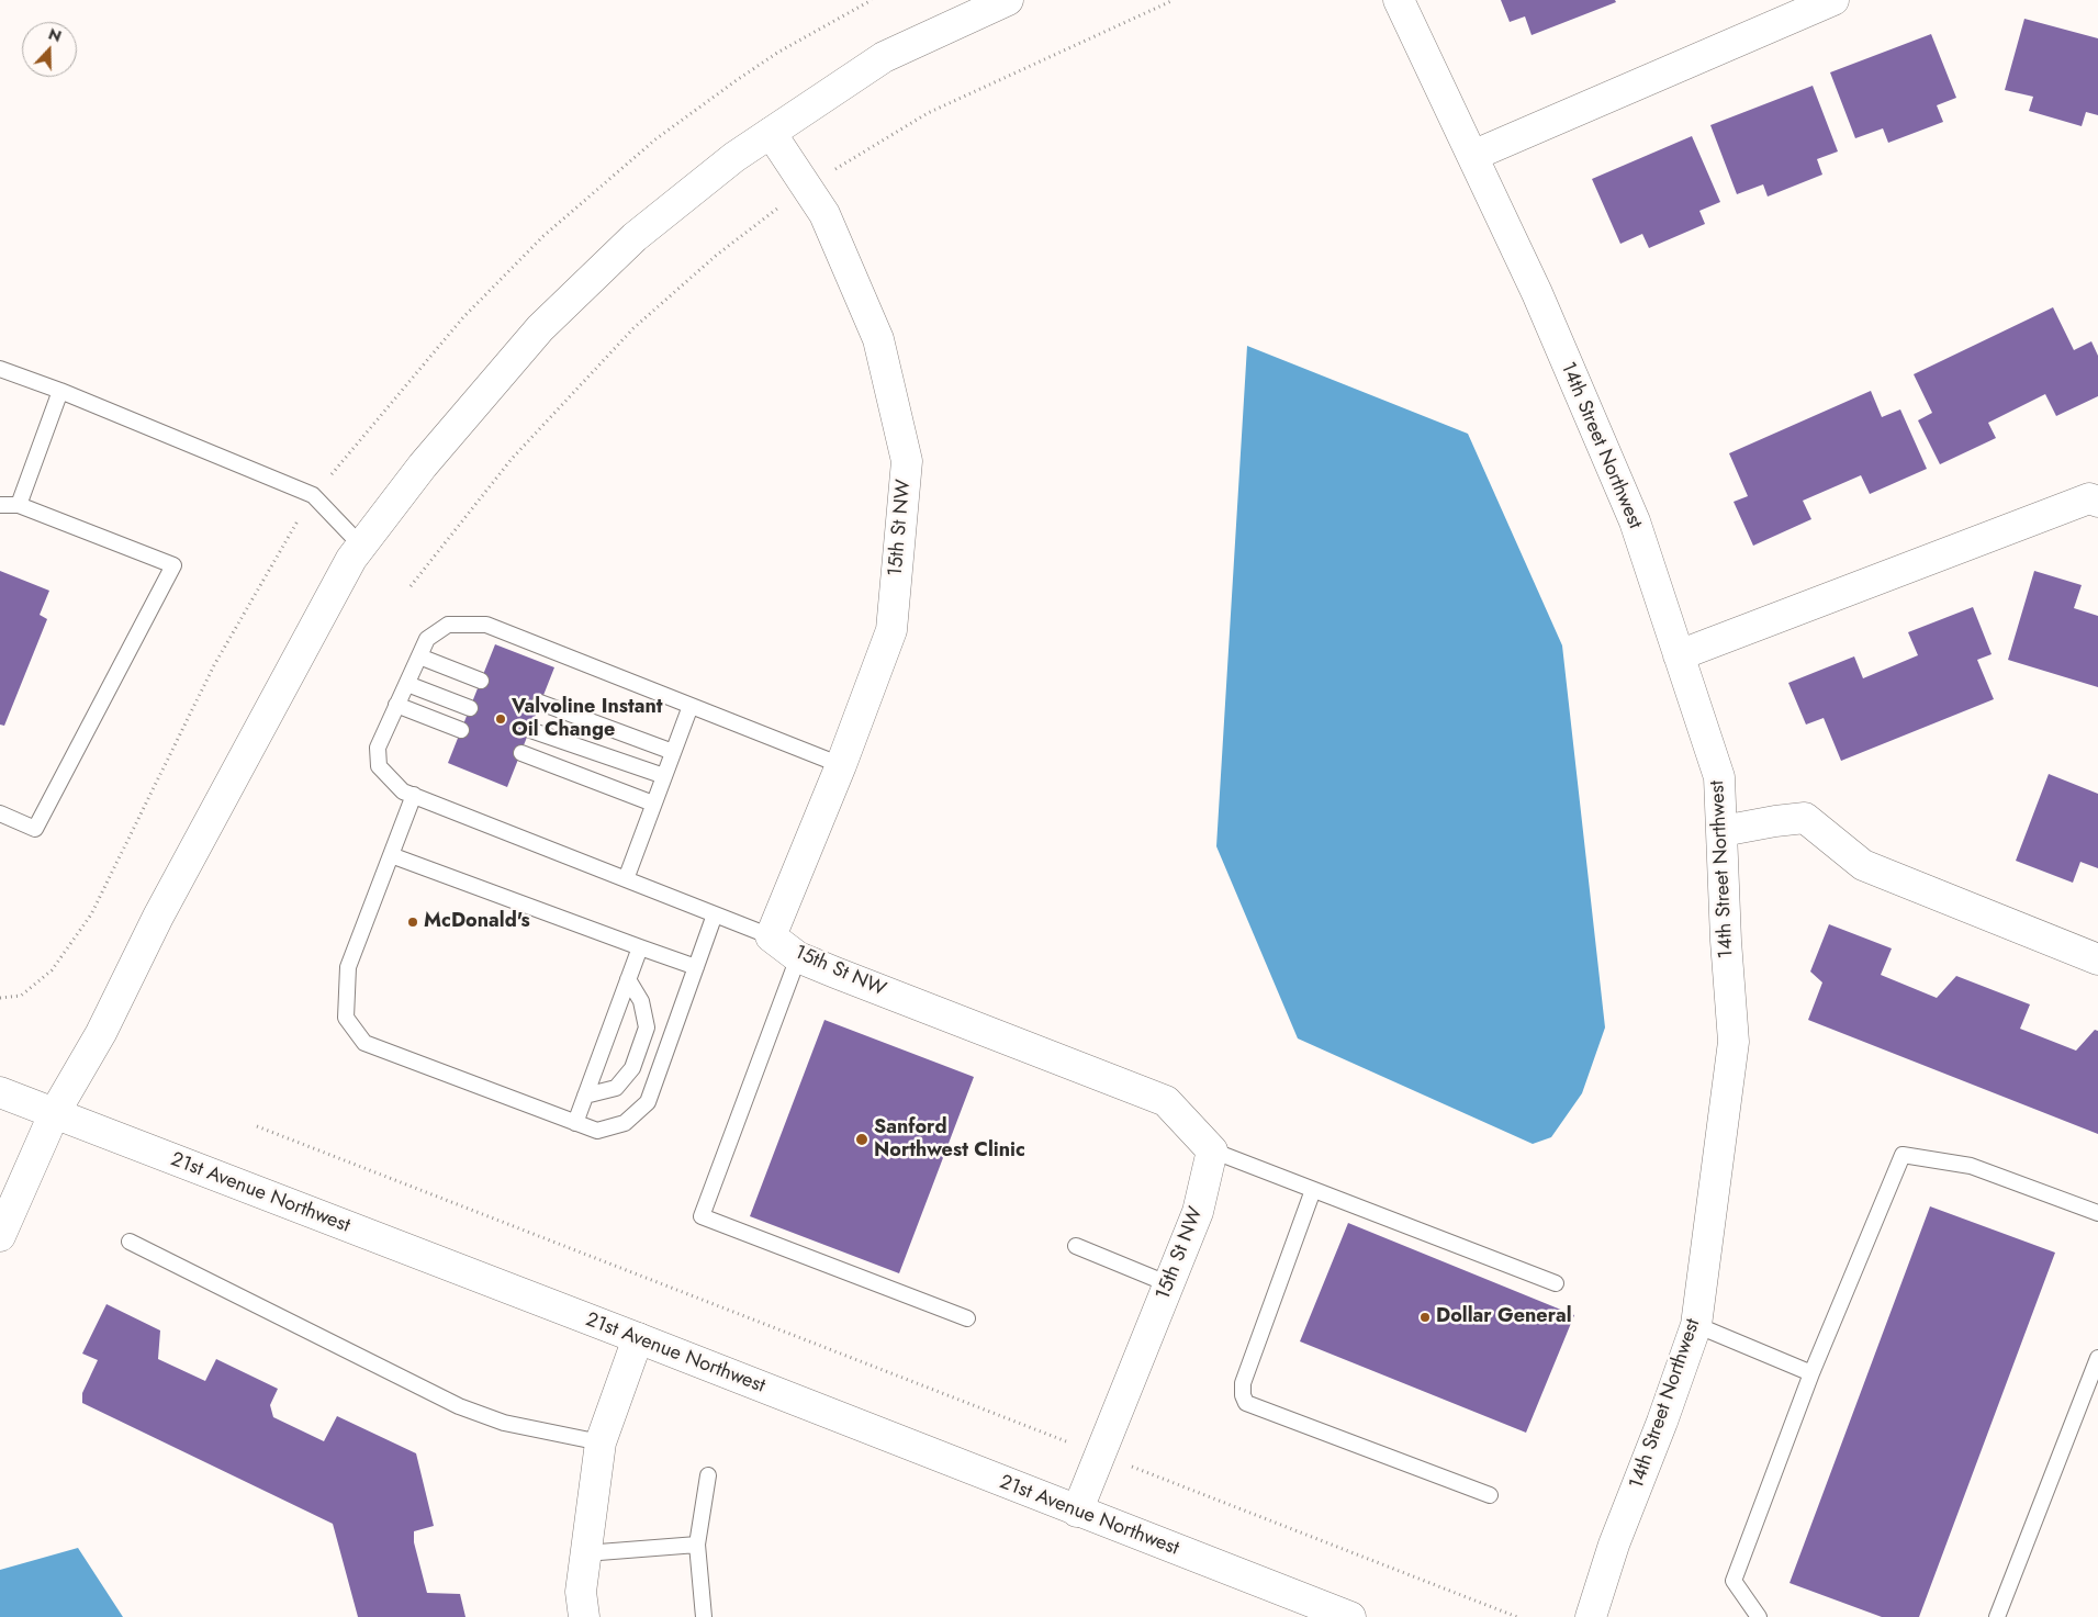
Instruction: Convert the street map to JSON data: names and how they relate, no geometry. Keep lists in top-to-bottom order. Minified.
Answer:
{"streets":{"street":["14th Street Northwest","15th St NW","21st Avenue Northwest"]},"crossings":[["15th St NW","21st Avenue Northwest"]],"places":["Valvoline Instant Oil Change","McDonald's","Sanford Northwest Clinic","Dollar General"],"north":"top"}
